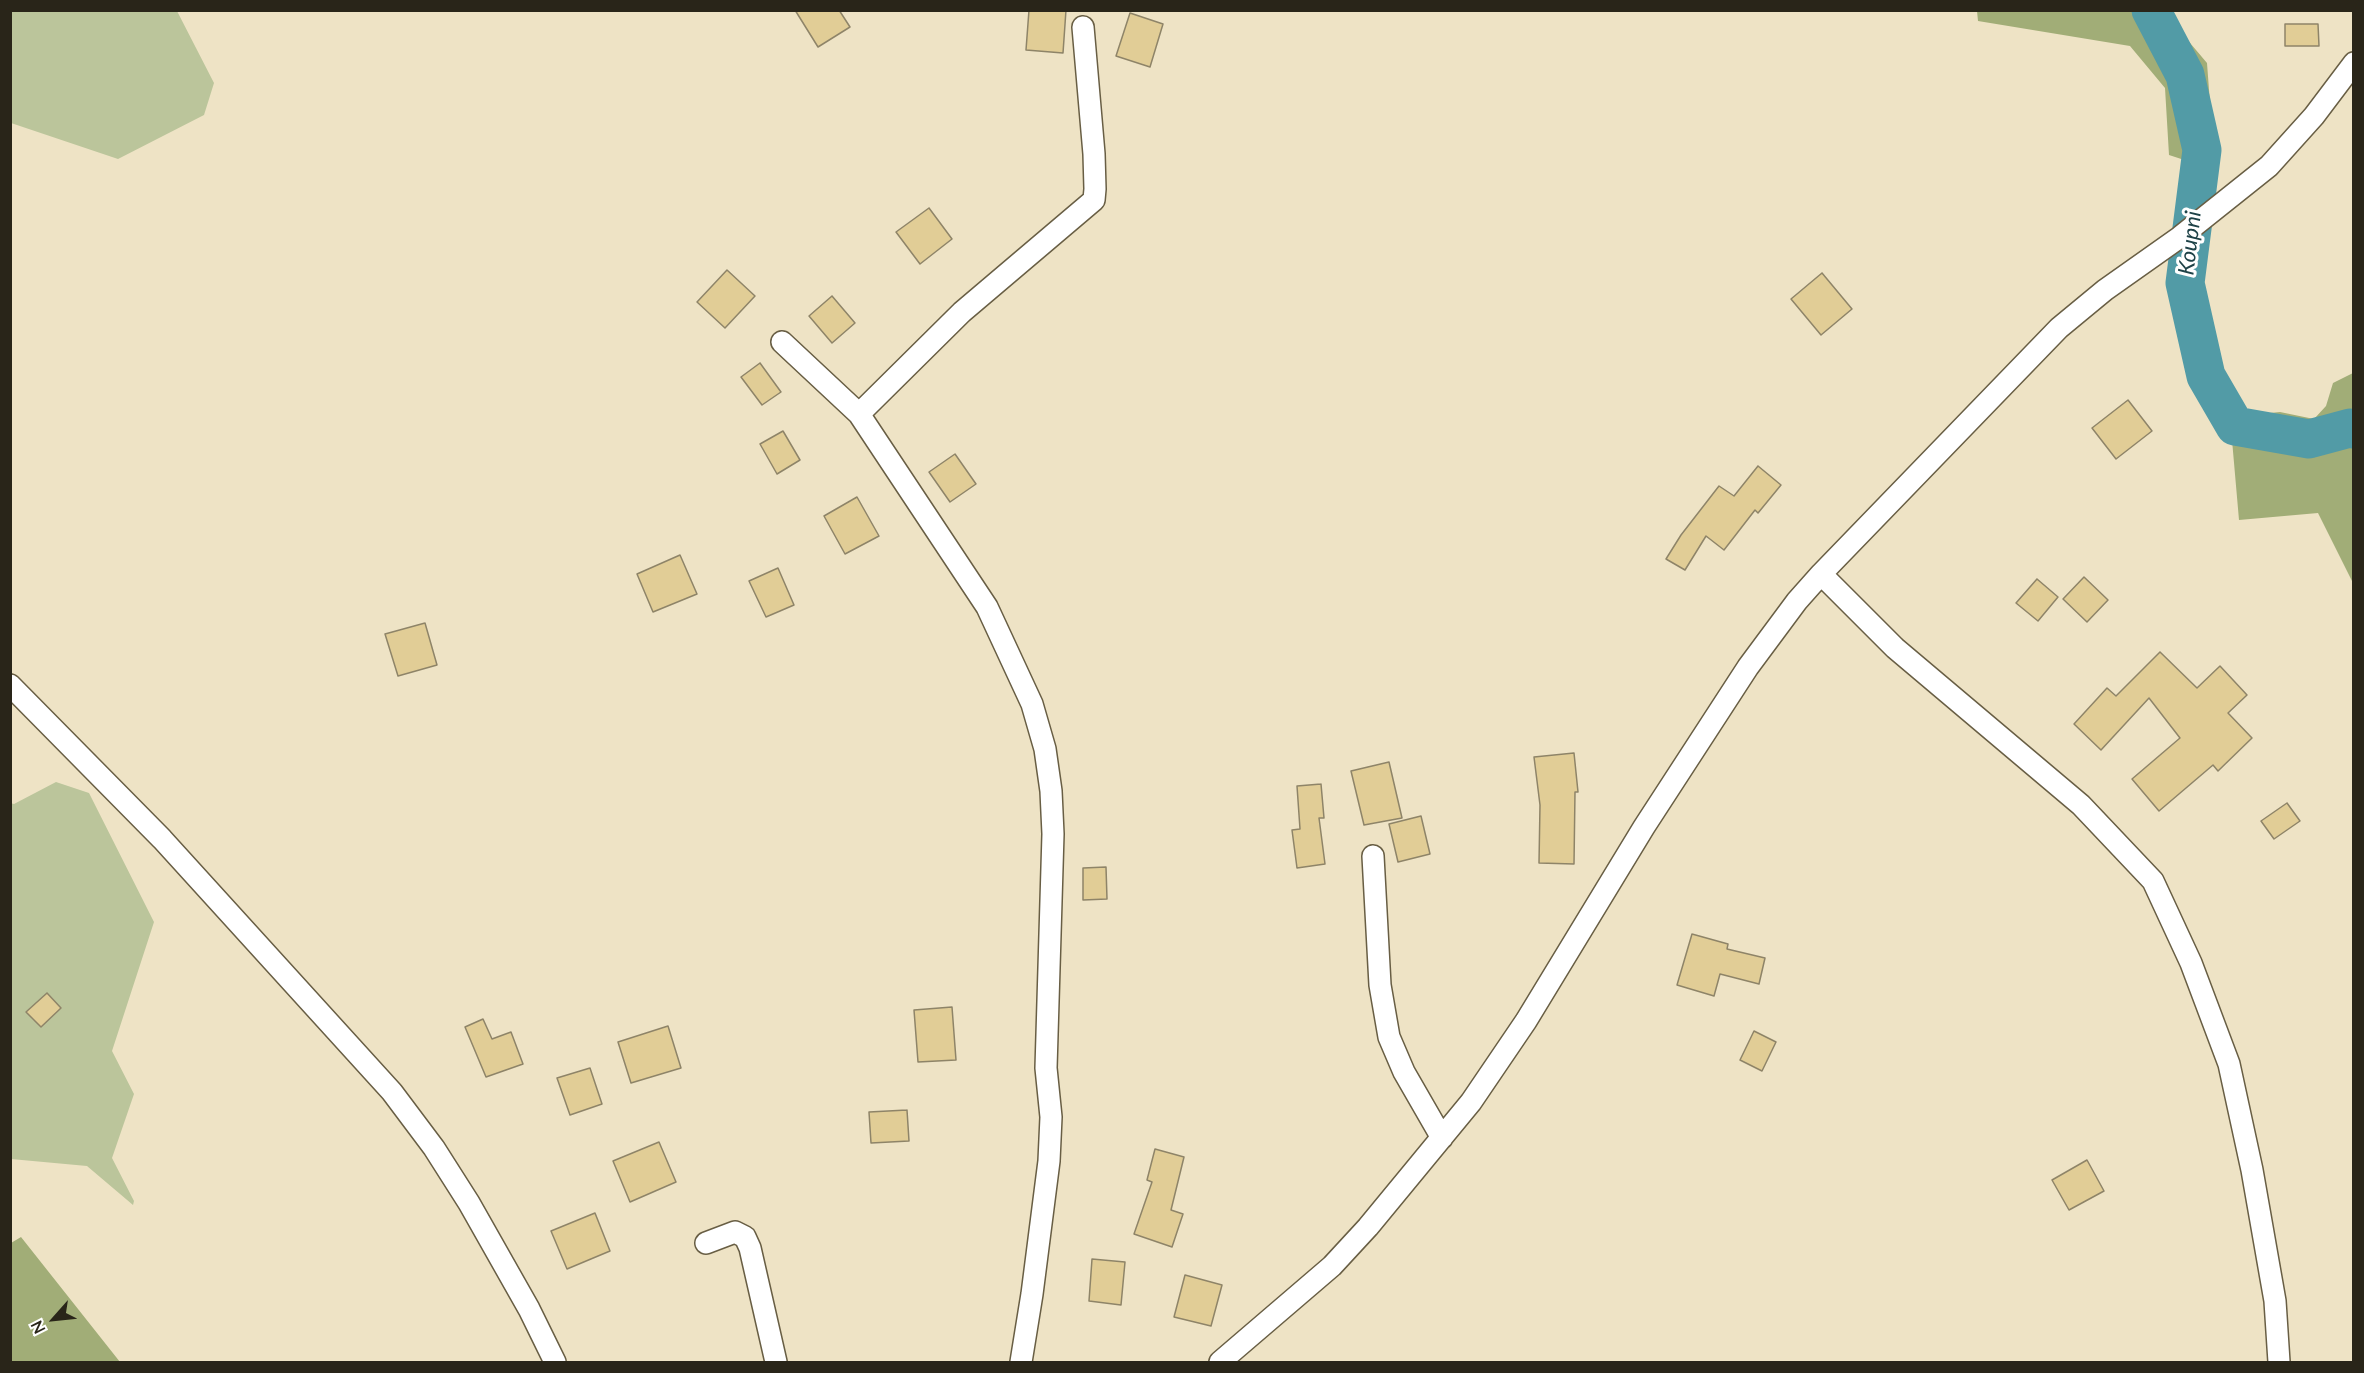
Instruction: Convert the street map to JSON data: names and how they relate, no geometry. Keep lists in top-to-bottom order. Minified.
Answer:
{"water":["Koupni"],"north":"bottom left"}
